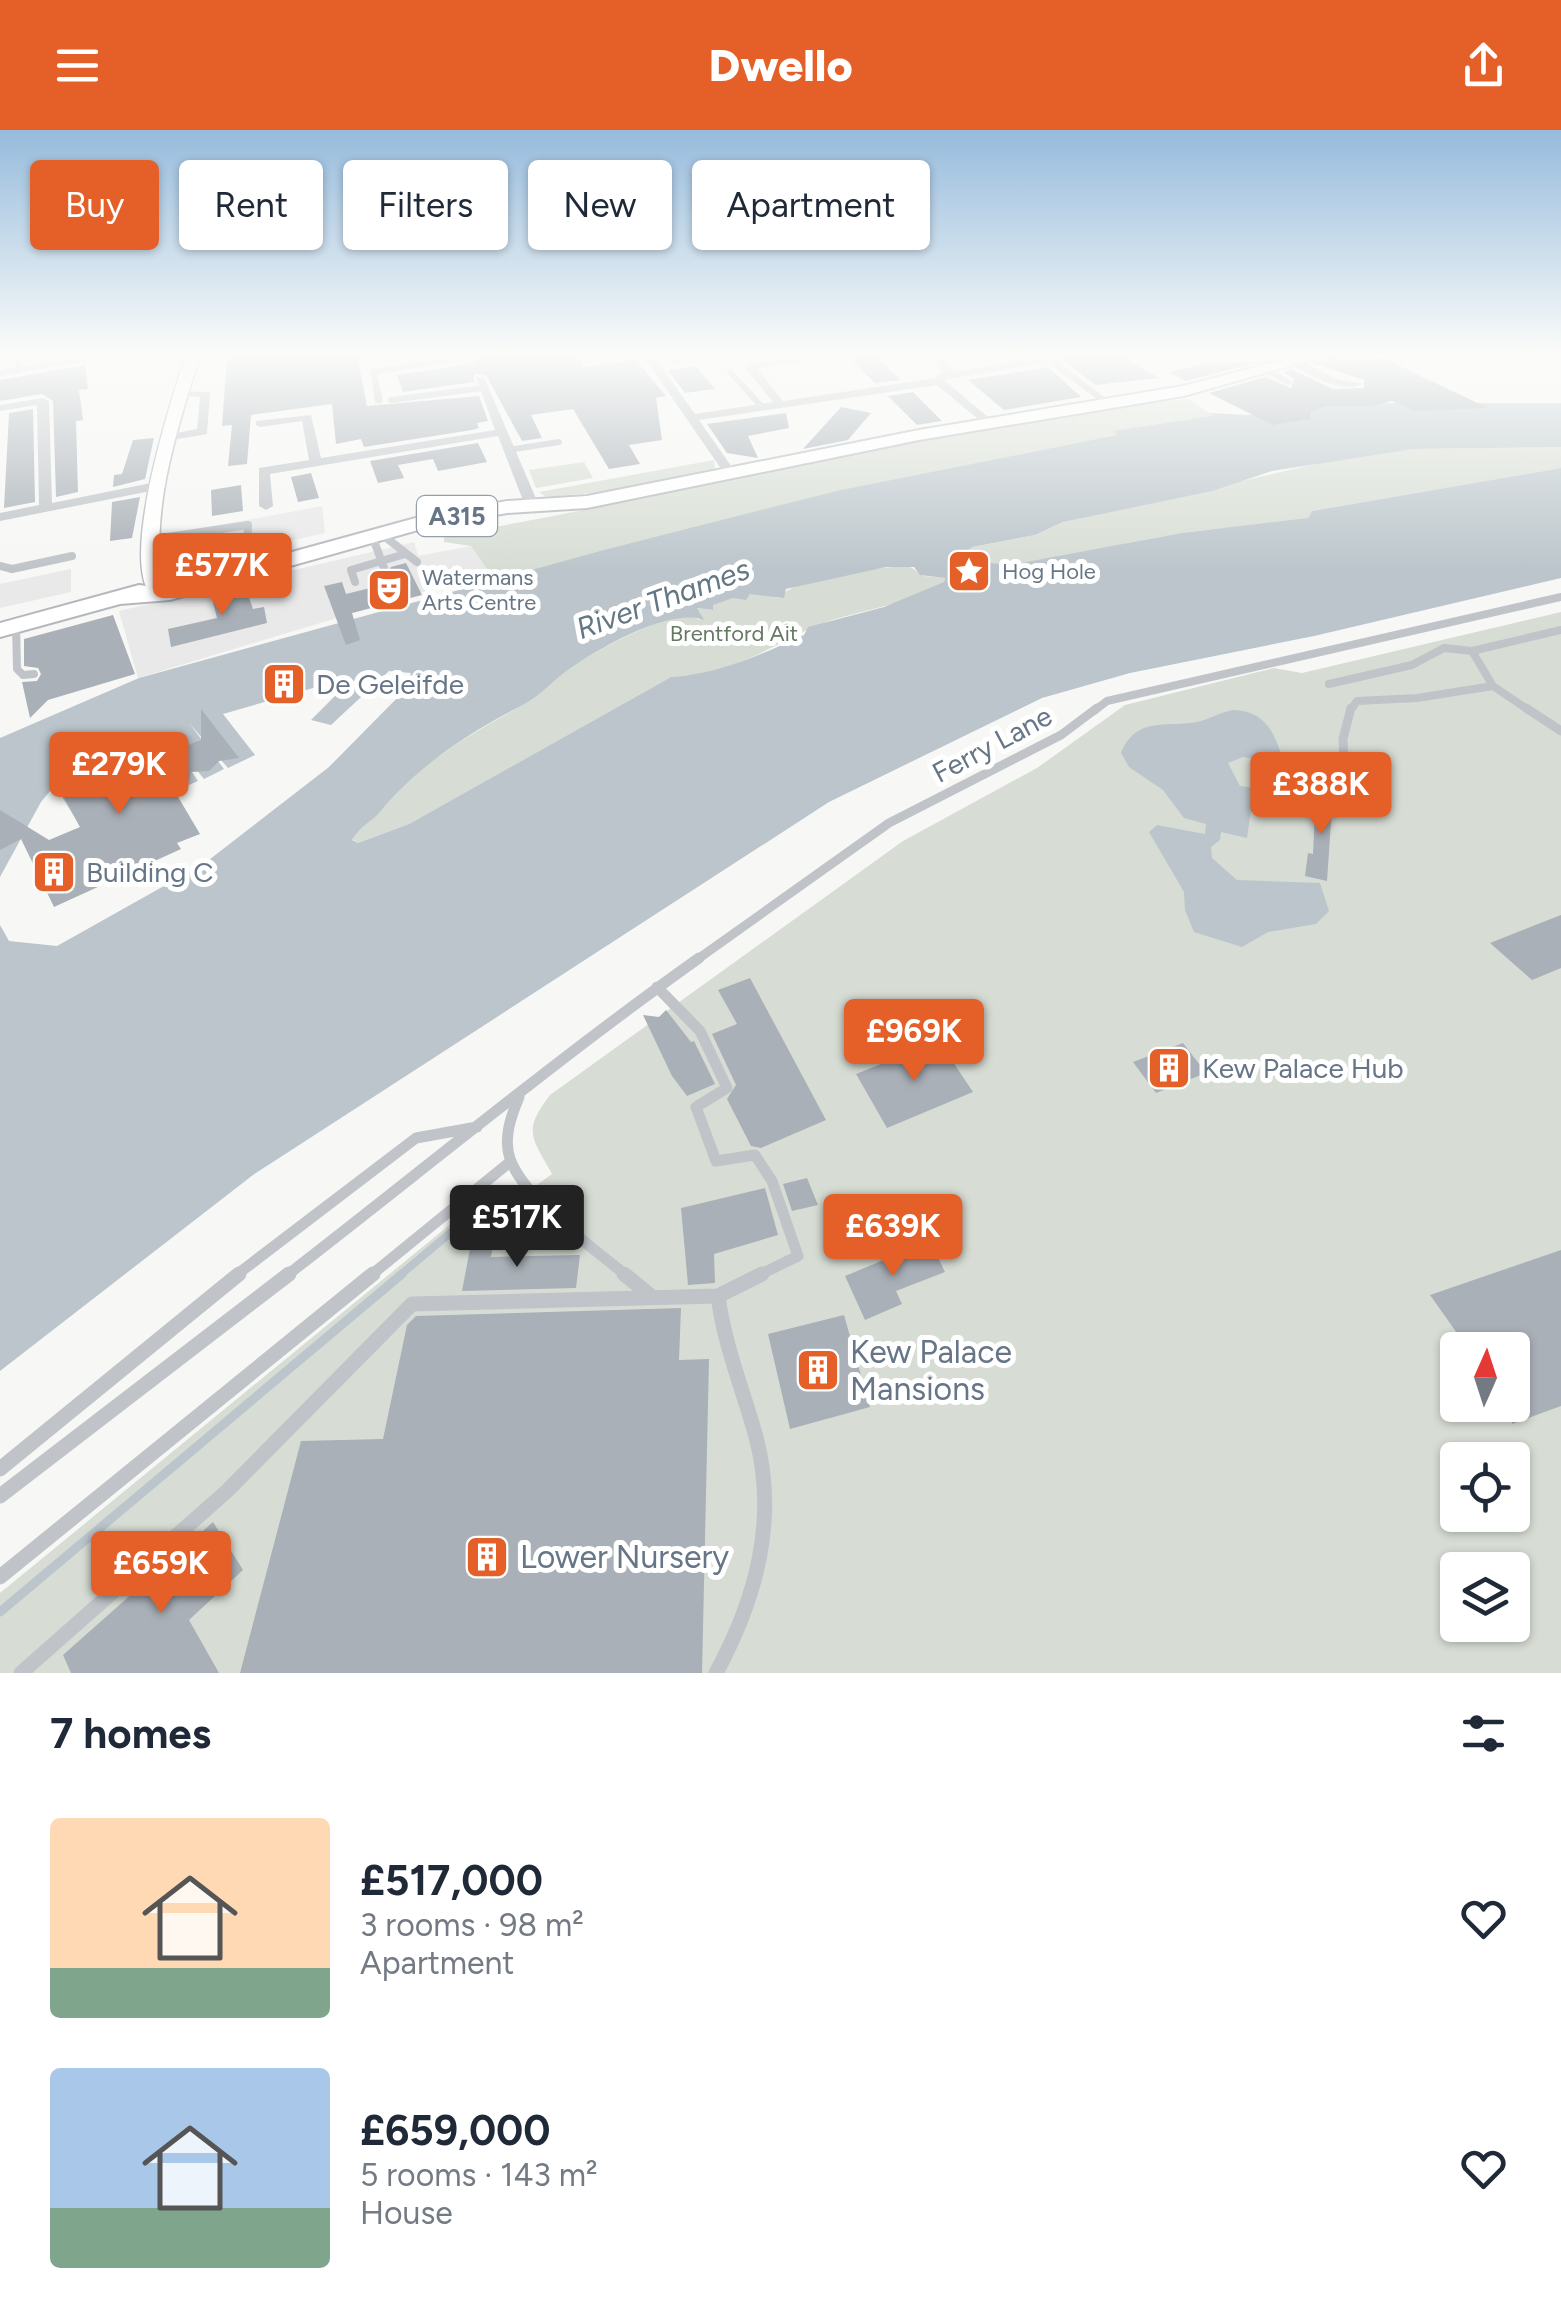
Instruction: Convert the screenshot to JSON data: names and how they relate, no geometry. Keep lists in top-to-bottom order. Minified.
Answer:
{"streets":{"main road":["A315"],"lane":["Ferry Lane"]},"water":["River Thames"],"parks":["Brentford Ait"],"places":{"place":["Hog Hole"],"theatre":["Watermans Arts Centre"],"building":["De Geleifde","Building C","Kew Palace Hub","Kew Palace Mansions","Lower Nursery"]},"north":"top","page":{"header":"Dwello","chip":["Buy","Rent","Filters","New","Apartment"],"price":["£577K","£279K","£388K","£969K","£517K","£639K","£659K"],"heading":"7 homes","list":[{"name":"£517,000","note":"3 rooms · 98 m² · Apartment"},{"name":"£659,000","note":"5 rooms · 143 m² · House"}]}}
